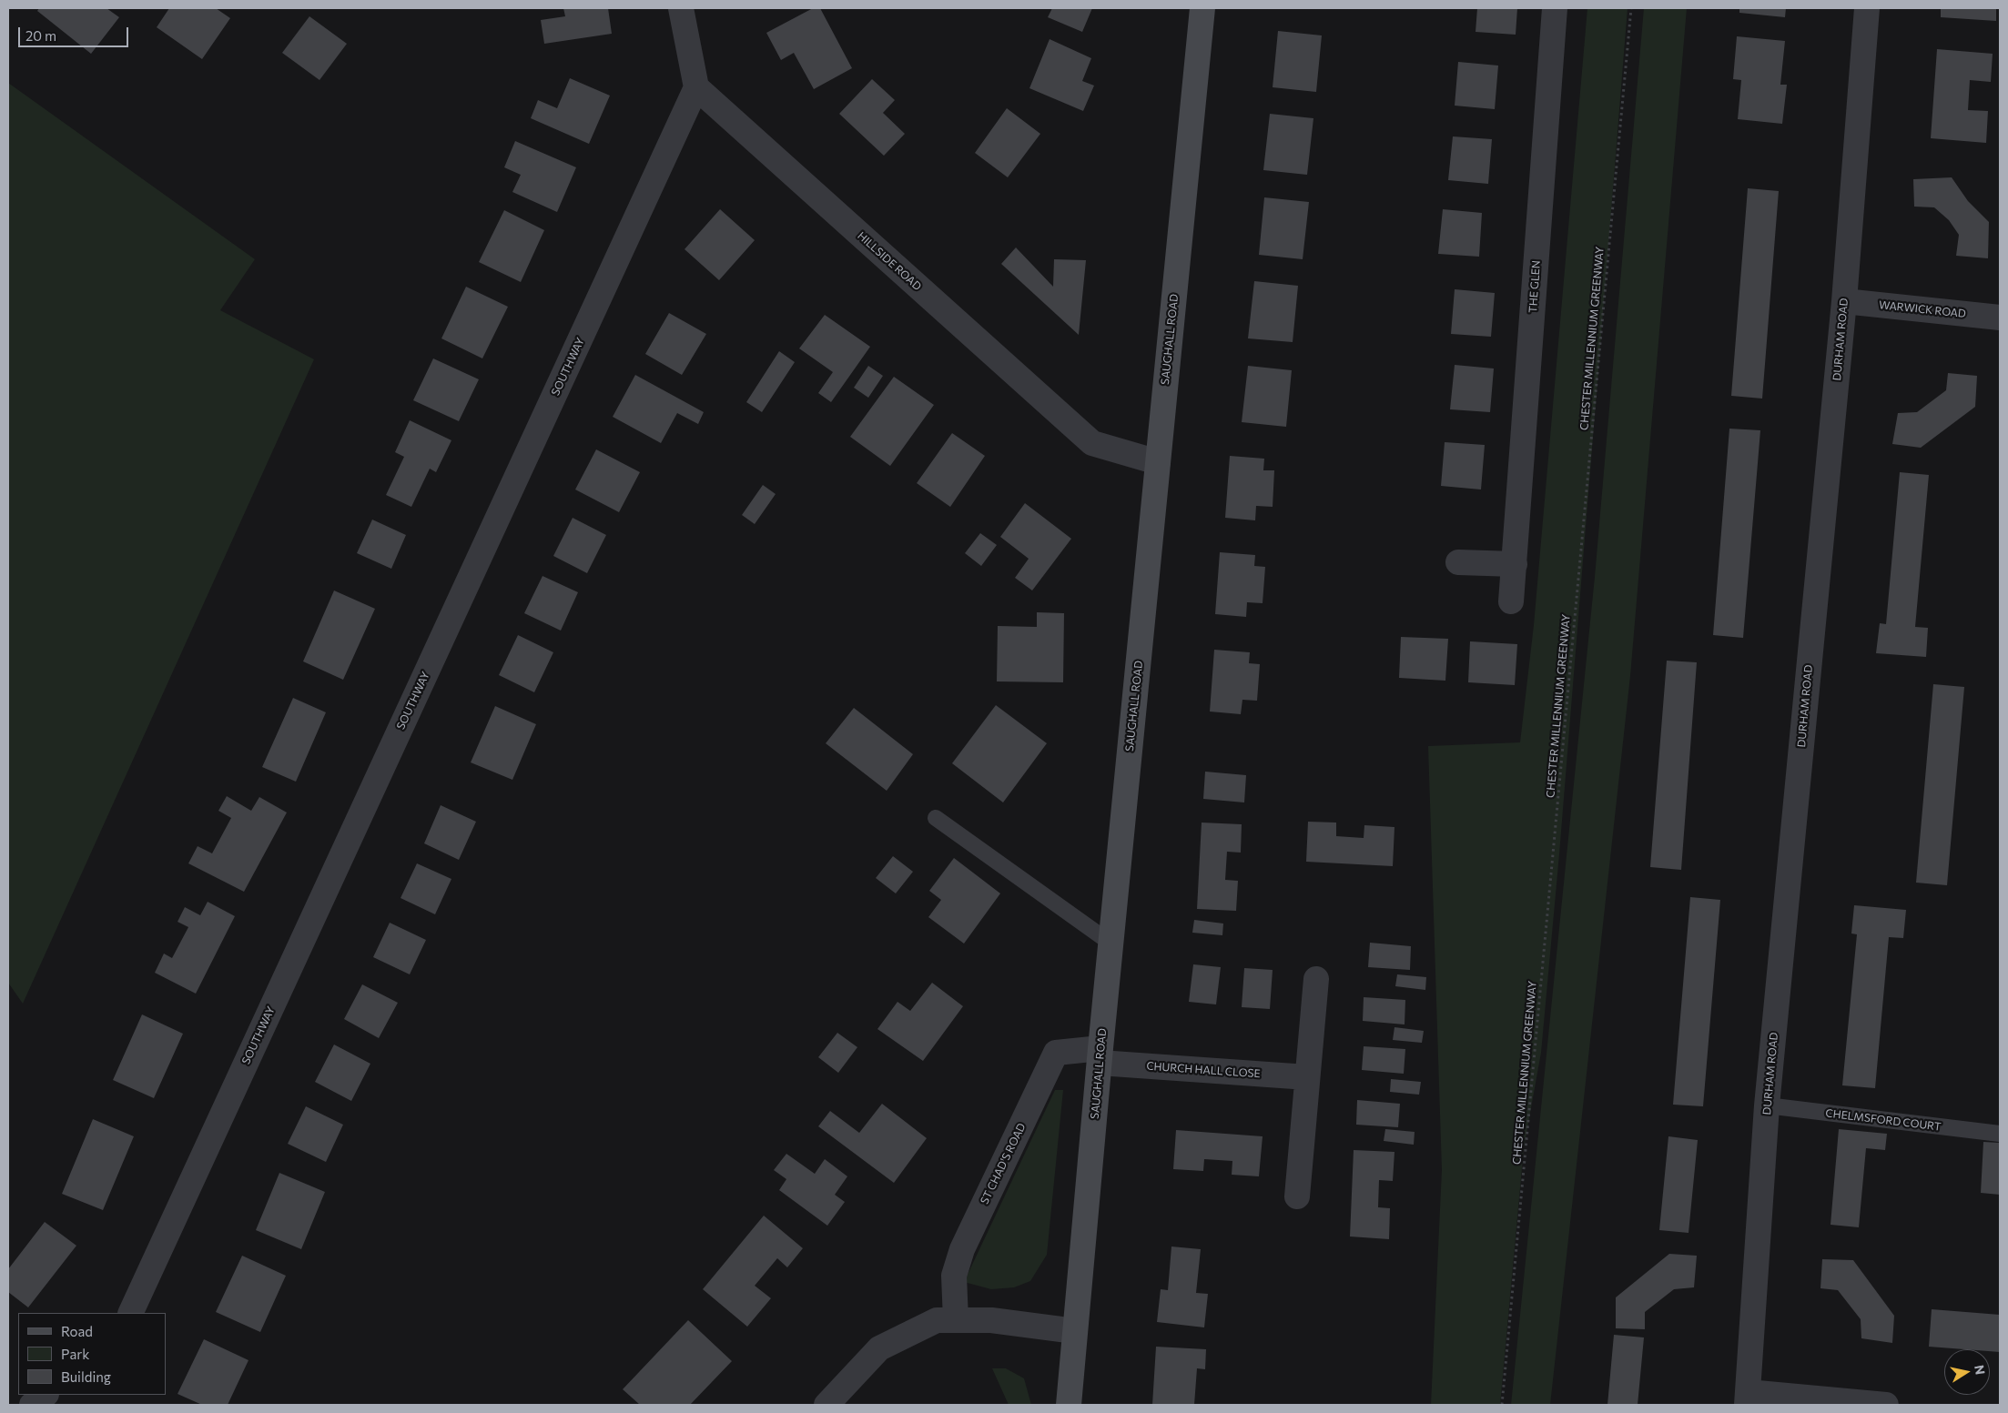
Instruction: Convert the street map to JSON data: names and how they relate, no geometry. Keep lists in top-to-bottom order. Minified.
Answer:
{"streets":{"street":["HILLSIDE ROAD","THE GLEN","WARWICK ROAD","SAUGHALL ROAD","DURHAM ROAD","SOUTHWAY","CHURCH HALL CLOSE","ST CHAD'S ROAD"],"lane":["CHELMSFORD COURT"],"path":["CHESTER MILLENNIUM GREENWAY"]},"crossings":[["HILLSIDE ROAD","SAUGHALL ROAD"],["HILLSIDE ROAD","SOUTHWAY"],["WARWICK ROAD","DURHAM ROAD"],["SAUGHALL ROAD","CHURCH HALL CLOSE"],["SAUGHALL ROAD","ST CHAD'S ROAD"],["DURHAM ROAD","CHELMSFORD COURT"],["CHURCH HALL CLOSE","ST CHAD'S ROAD"]],"legend":["Road","Park","Building"],"scale_bar":"20 m","north":"right"}
